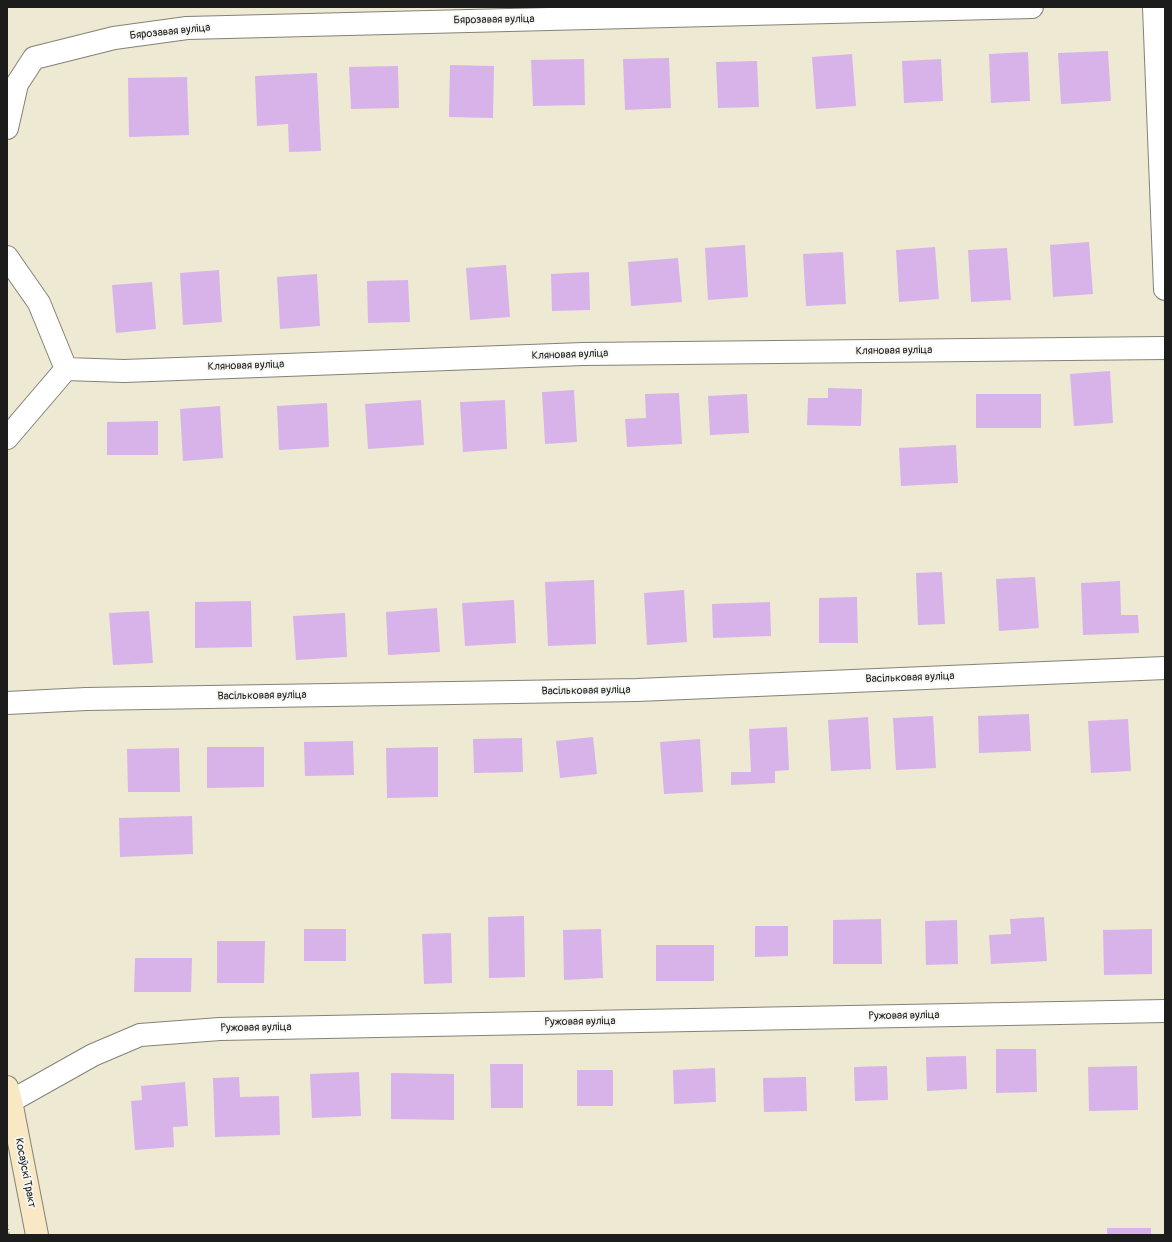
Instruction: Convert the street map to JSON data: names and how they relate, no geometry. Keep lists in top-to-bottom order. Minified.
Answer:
{"streets":{"main road":["Косаўскі Тракт"],"street":["Бярозавая вуліца","Кляновая вуліца","Васільковая вуліца","Ружовая вуліца"]},"crossings":[["Ружовая вуліца","Косаўскі Тракт"]]}
